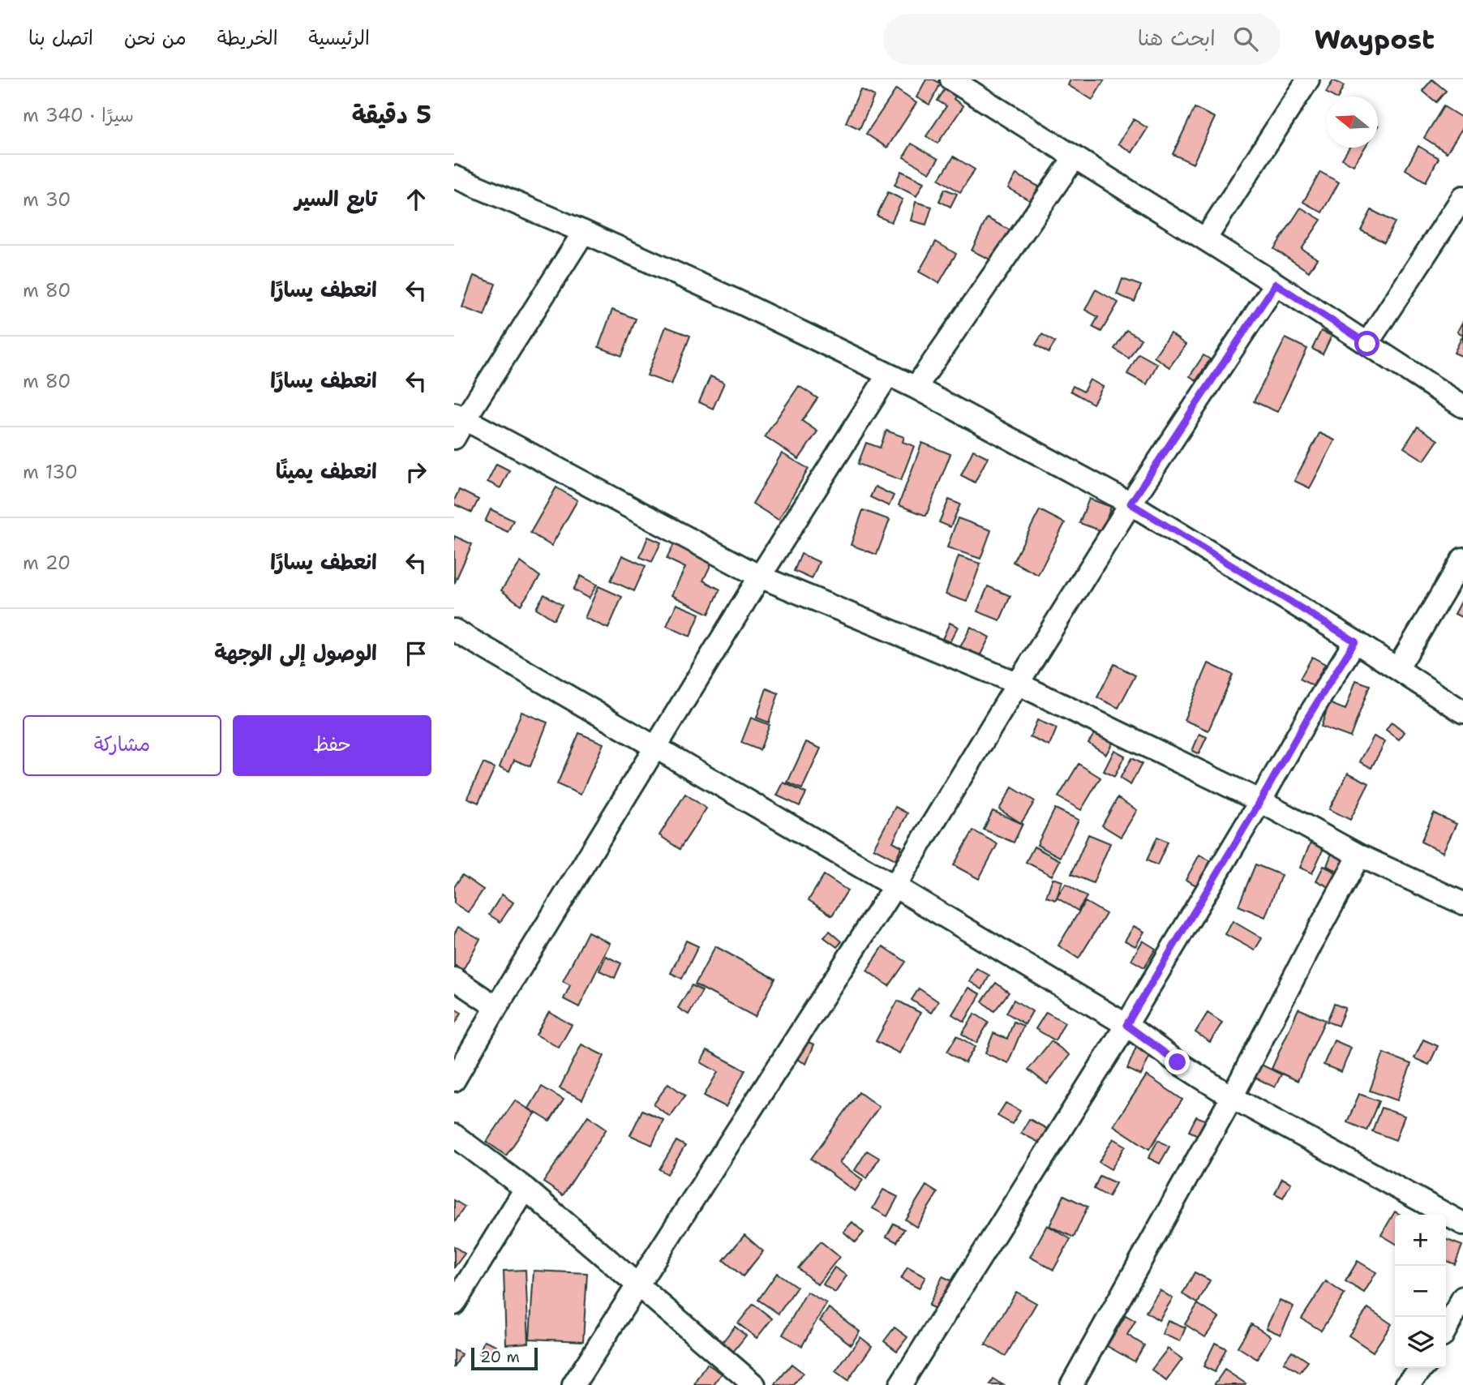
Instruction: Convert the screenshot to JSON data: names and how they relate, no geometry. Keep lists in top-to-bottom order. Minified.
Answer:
{"scale_bar":"20 m","north":"left","page":{"header":"Waypost","search":"ابحث هنا","nav":["الرئيسية","الخريطة","من نحن","اتصل بنا"],"heading":["5 دقيقة","سيرًا · 340 m"],"list":[["تابع السير","30 m"],["انعطف يسارًا","80 m"],["انعطف يسارًا","80 m"],["انعطف يمينًا","130 m"],["انعطف يسارًا","20 m"],"الوصول إلى الوجهة"],"buttons":["حفظ","مشاركة"],"map_buttons":["+","−"],"scale":"20 m"}}
